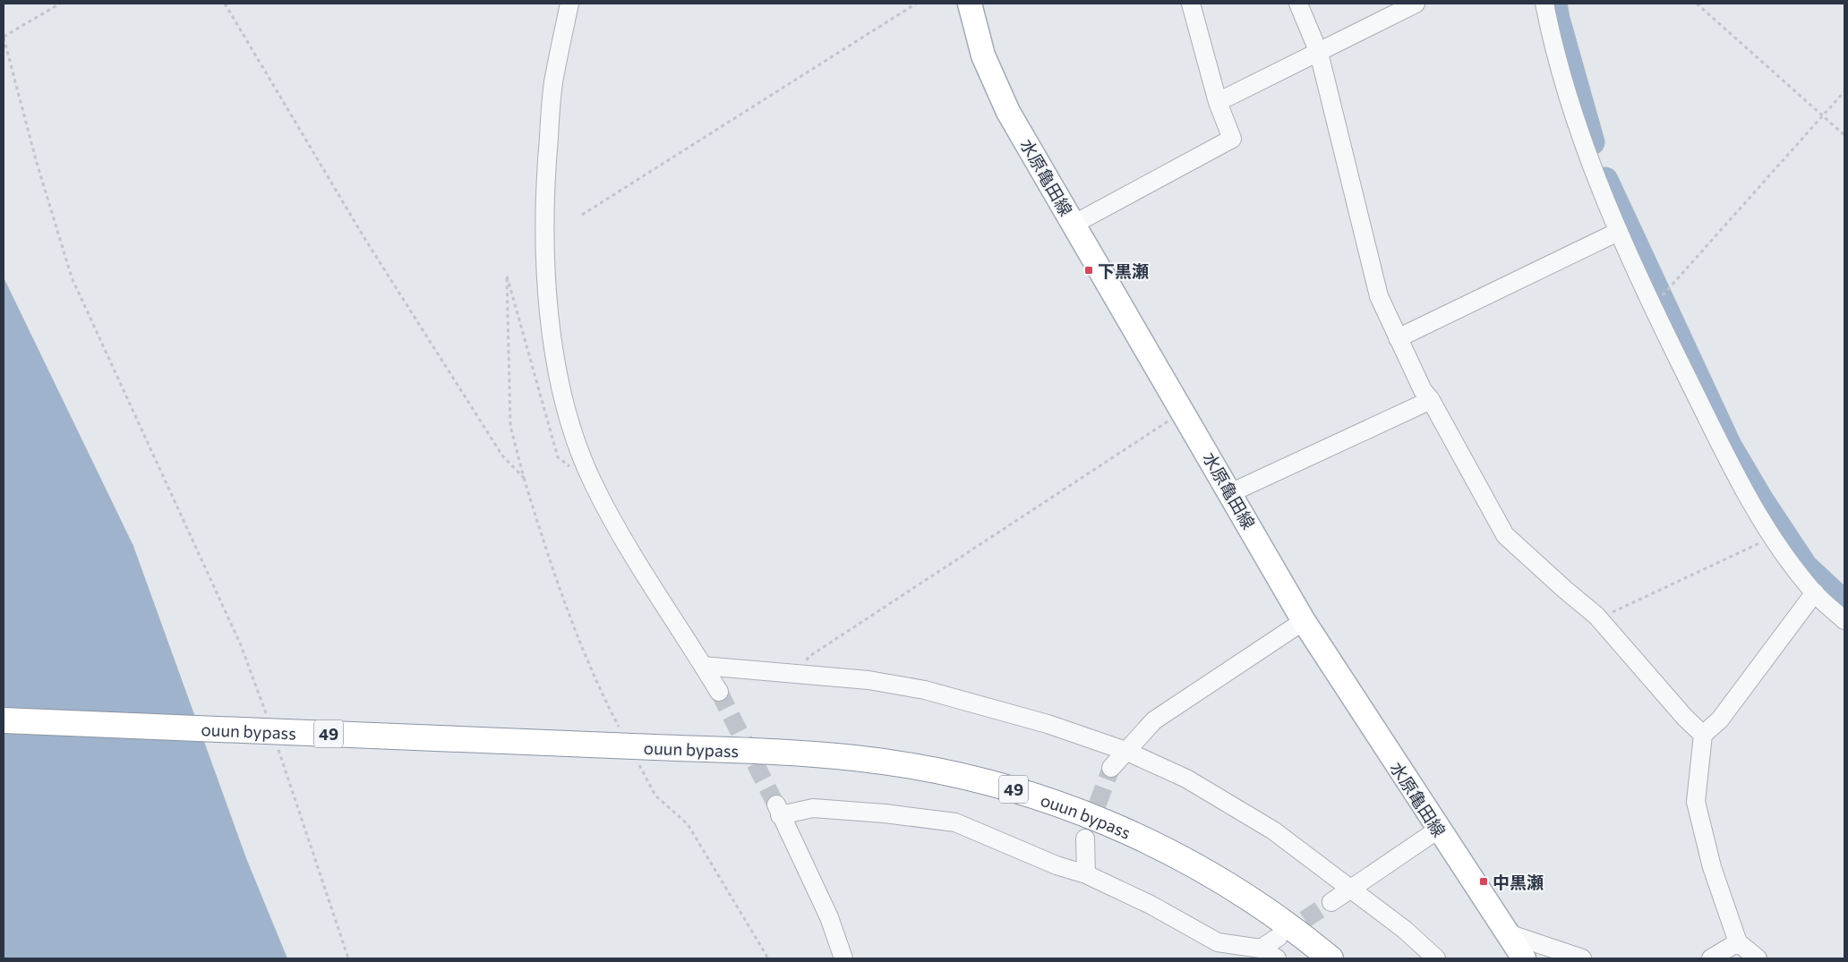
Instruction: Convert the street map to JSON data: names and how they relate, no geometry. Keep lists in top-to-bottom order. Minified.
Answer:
{"streets":{"highway":["ouun bypass","49"],"main road":["水原亀田線"]},"places":{"transit":["下黒瀬","中黒瀬"]}}
